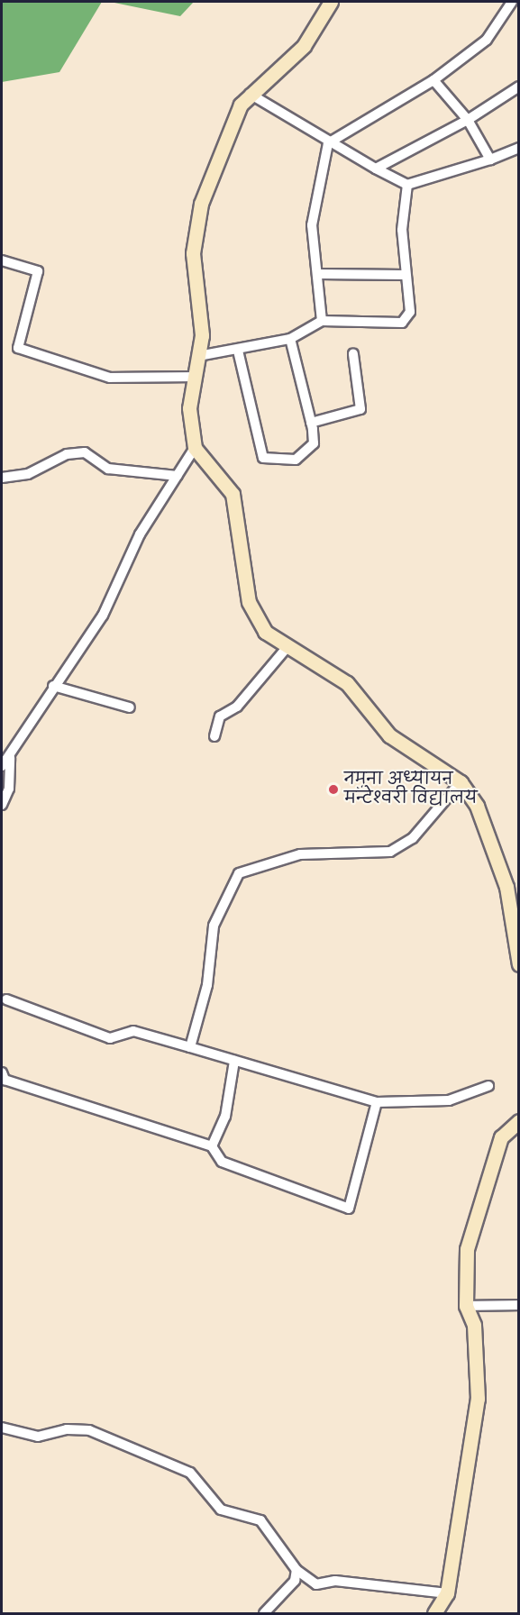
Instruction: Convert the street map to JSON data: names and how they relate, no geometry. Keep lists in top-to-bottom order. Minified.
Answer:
{"places":["नमुना अध्यायन मन्टेश्वरी विद्यालय"]}
